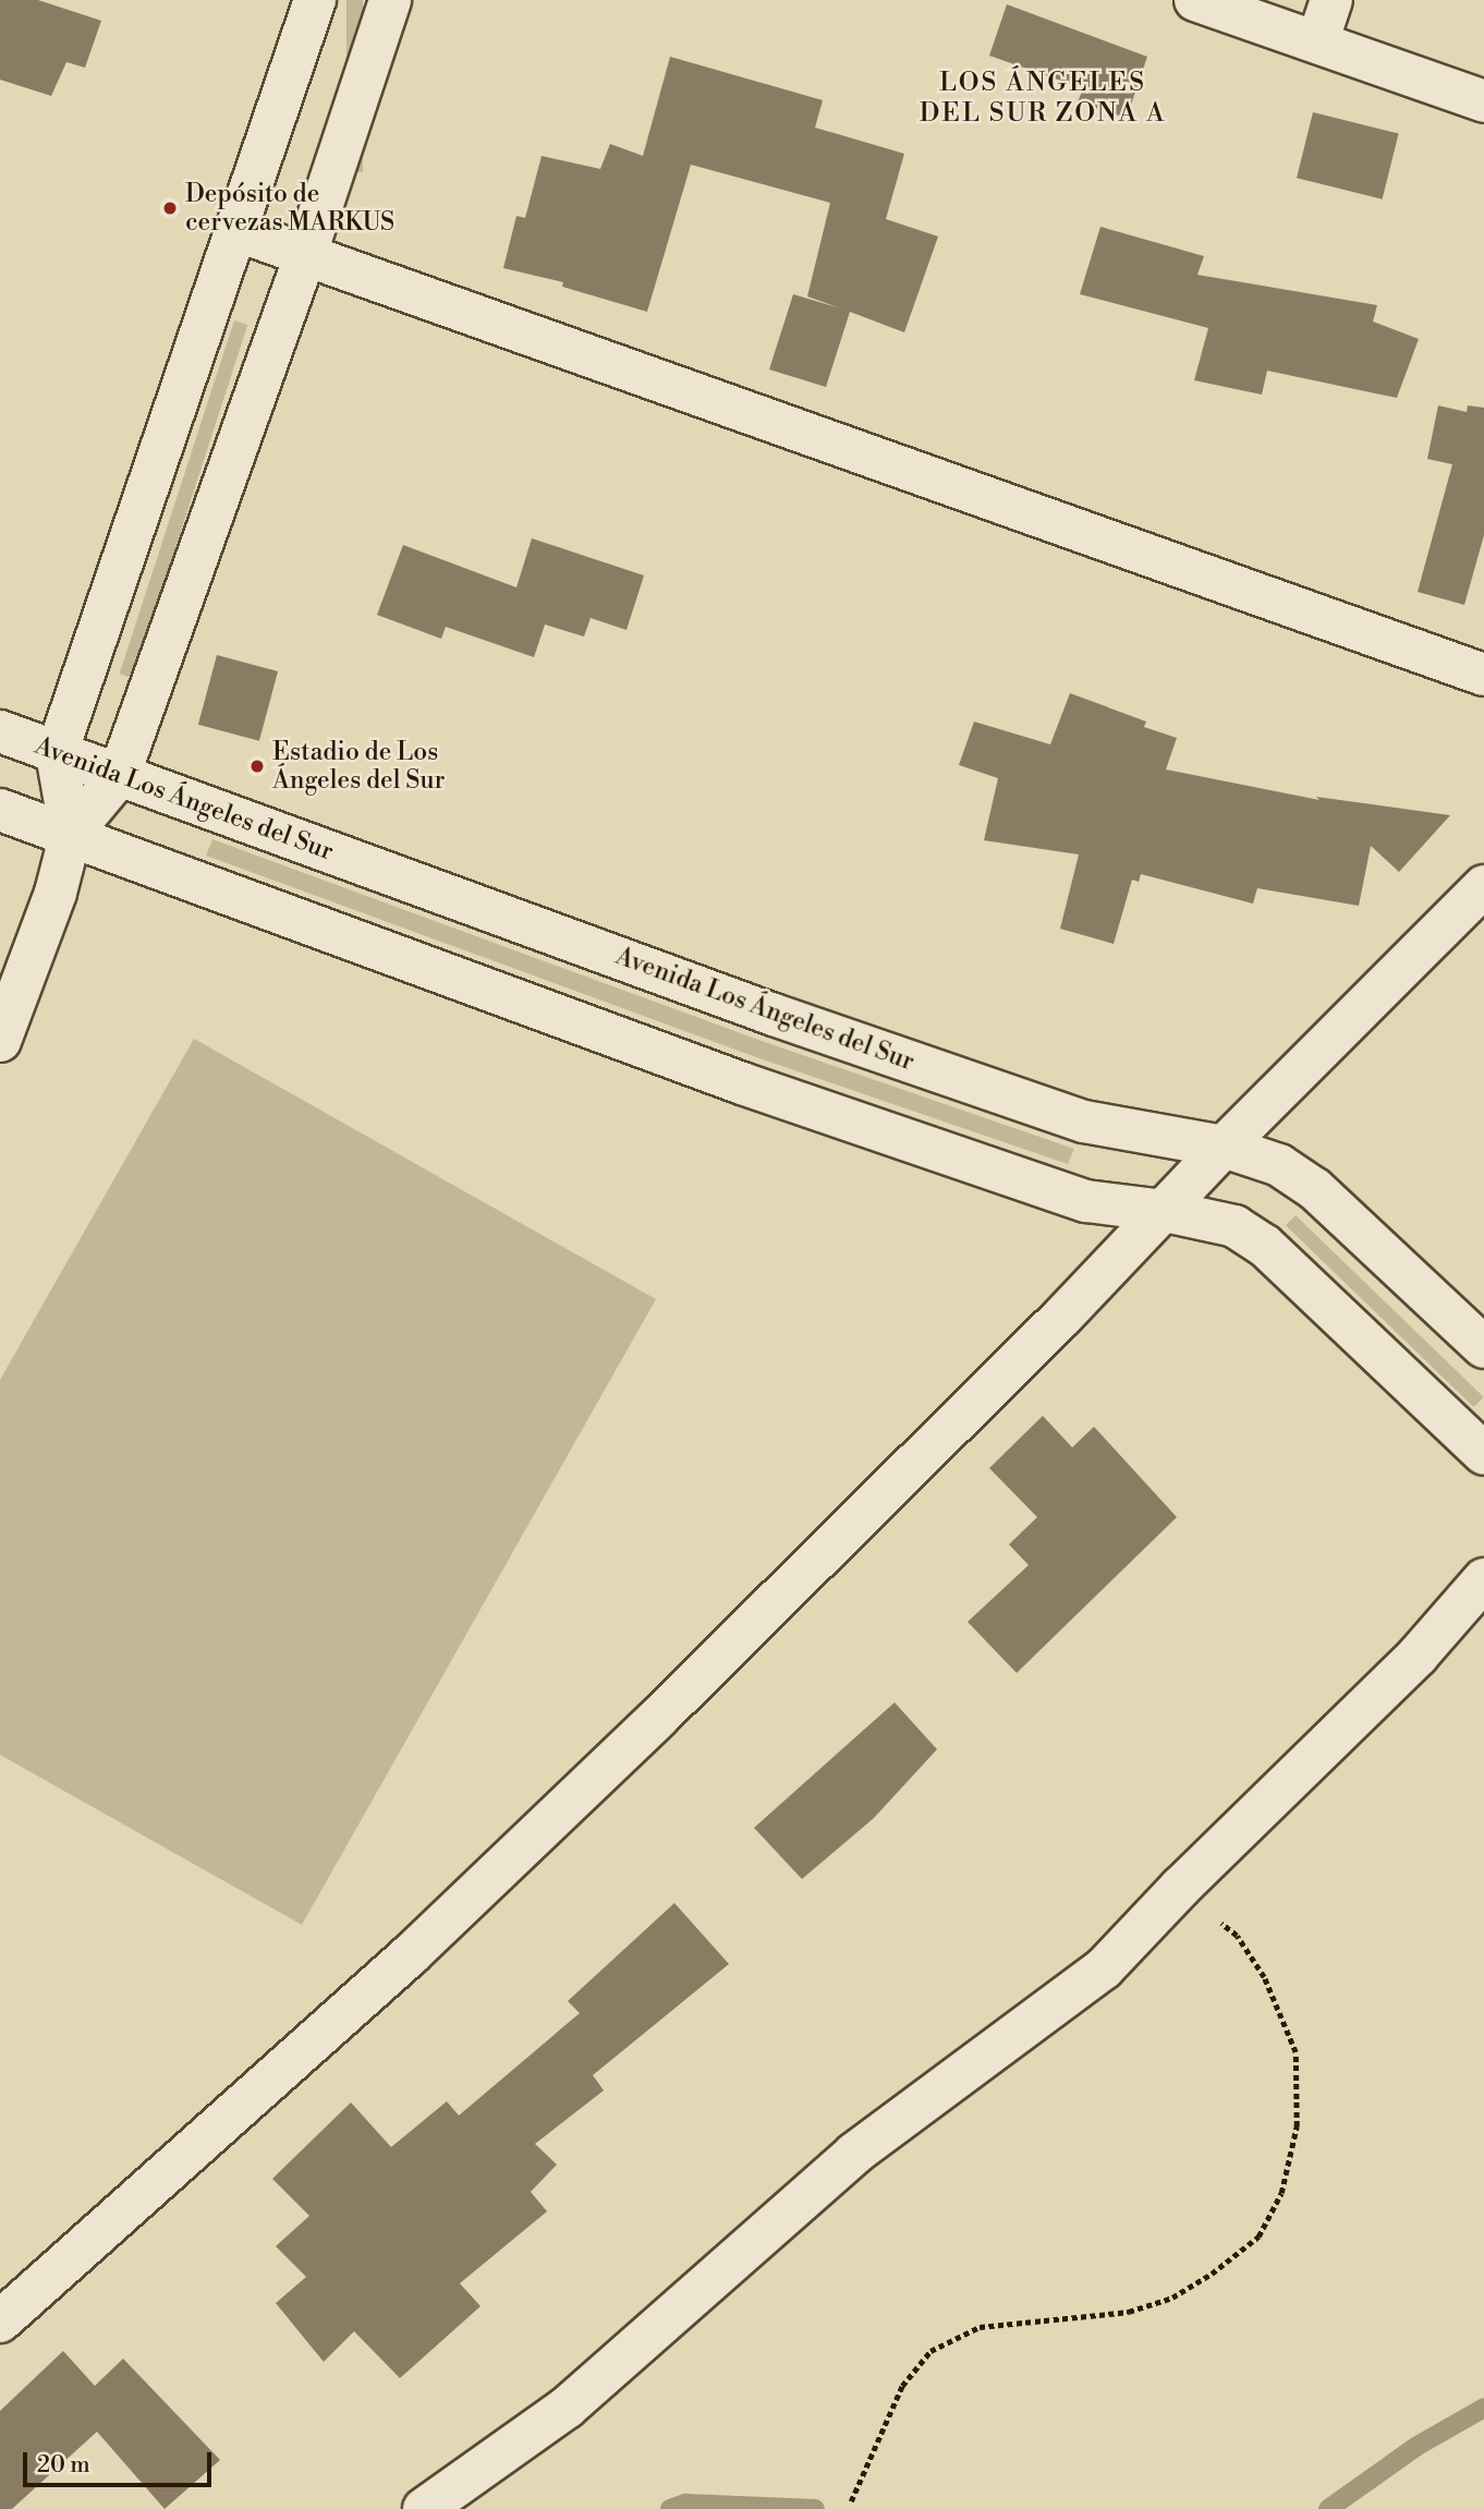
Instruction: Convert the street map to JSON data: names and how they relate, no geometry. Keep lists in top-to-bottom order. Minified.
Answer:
{"streets":{"street":["Avenida Los Ángeles del Sur"]},"districts":["LOS ÁNGELES DEL SUR ZONA A"],"places":["Depósito de cervezas MARKUS","Estadio de Los Ángeles del Sur"],"scale_bar":"20 m"}
